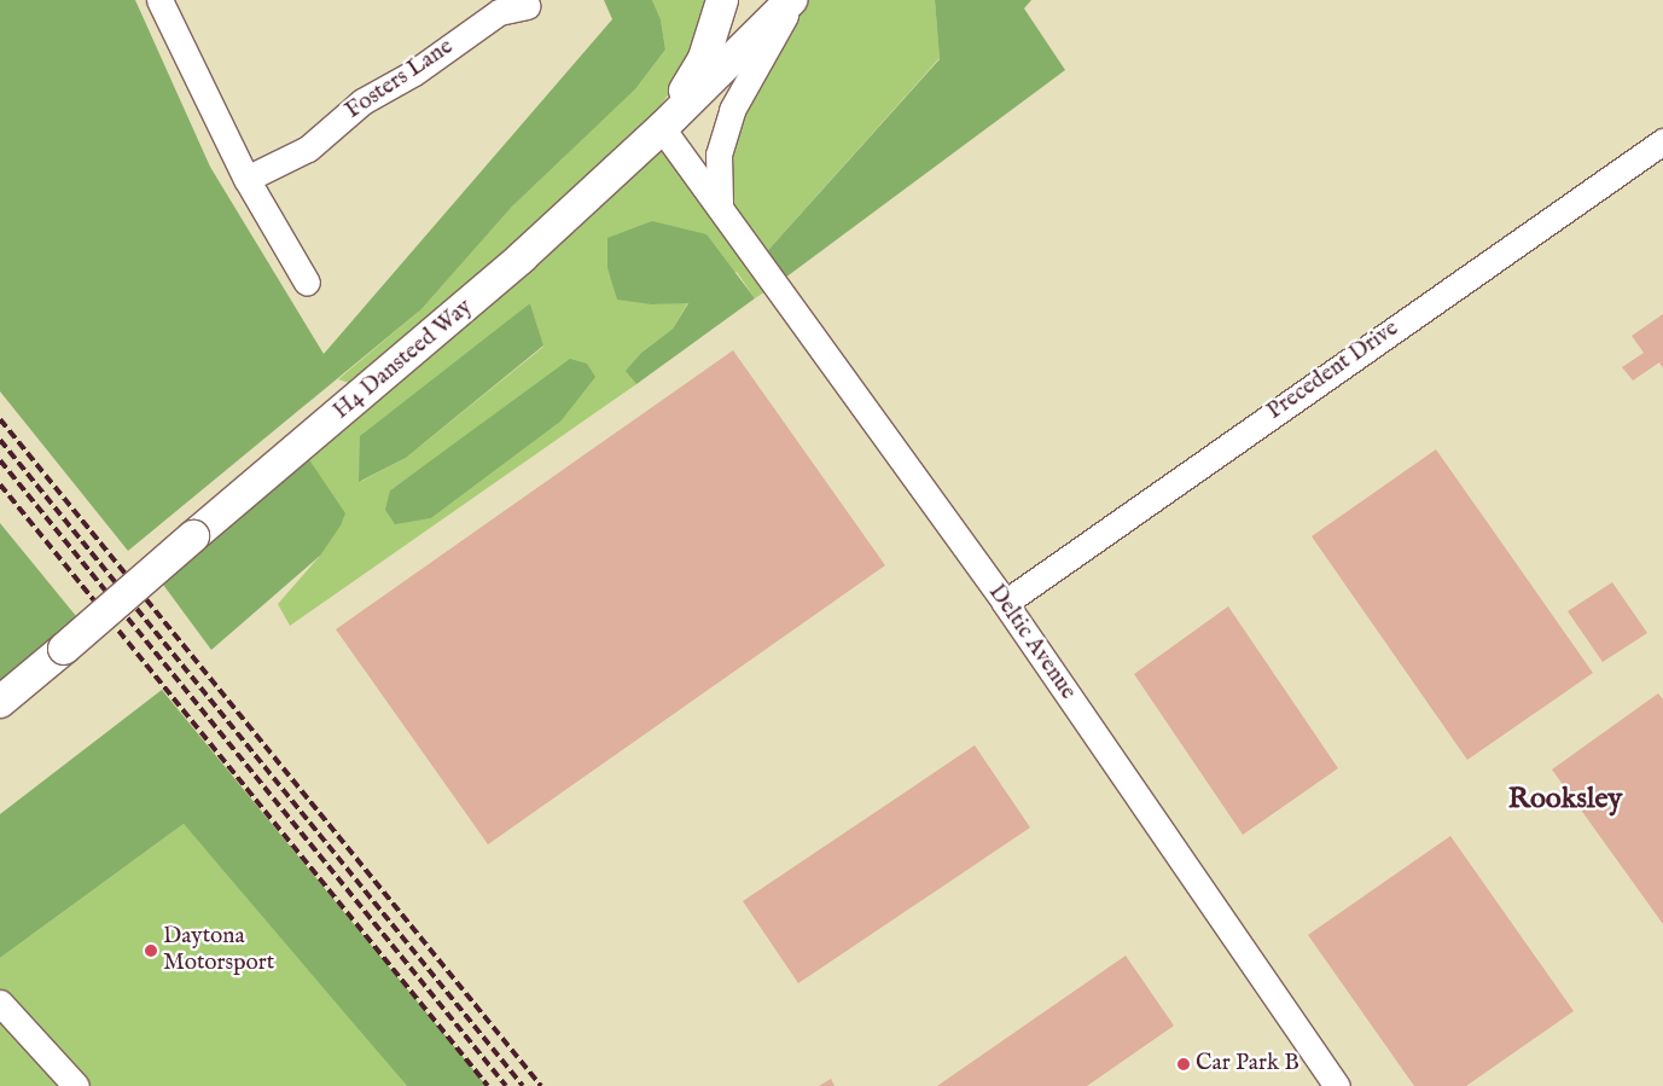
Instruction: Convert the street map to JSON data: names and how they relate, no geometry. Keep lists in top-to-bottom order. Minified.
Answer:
{"streets":{"street":["Fosters Lane","H4 Dansteed Way","Precedent Drive","Deltic Avenue"]},"crossings":[["H4 Dansteed Way","Deltic Avenue"],["Precedent Drive","Deltic Avenue"]],"districts":["Rooksley"],"places":["Daytona Motorsport","Car Park B"]}
